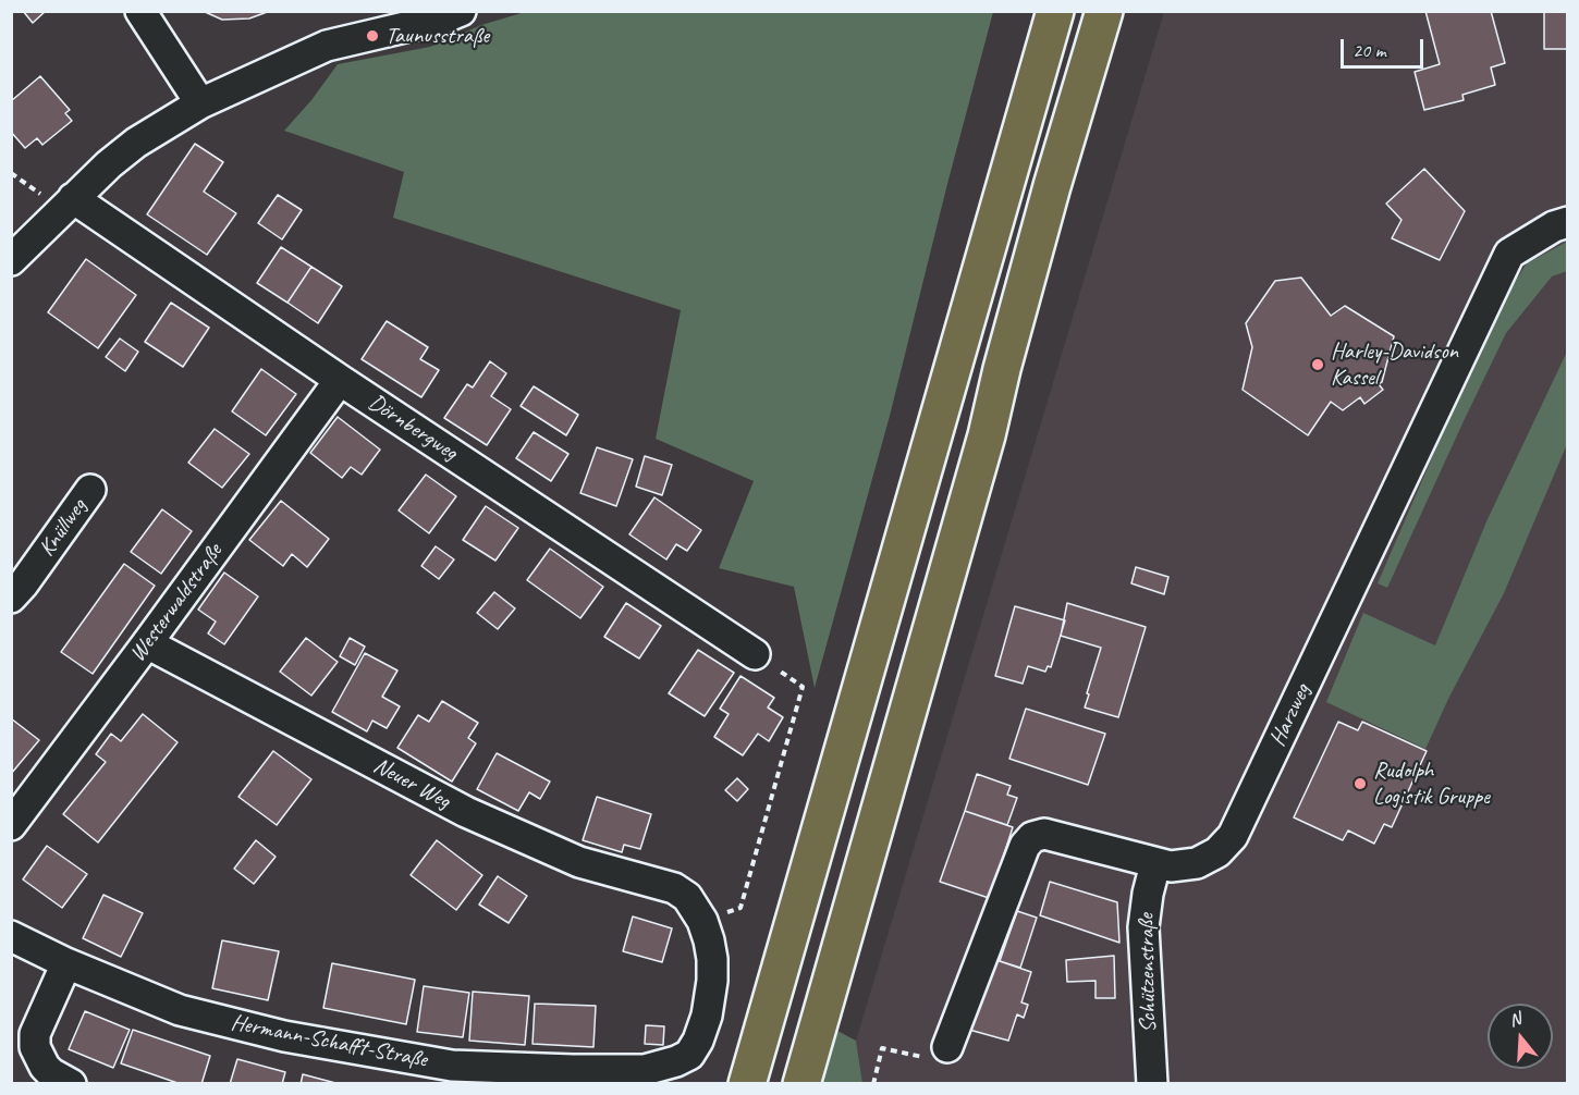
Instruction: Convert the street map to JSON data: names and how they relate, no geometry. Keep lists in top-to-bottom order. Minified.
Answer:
{"streets":{"street":["Dörnbergweg","Knüllweg","Westerwaldstraße","Harzweg","Neuer Weg","Schützenstraße","Hermann-Schafft-Straße"]},"crossings":[["Dörnbergweg","Westerwaldstraße"],["Westerwaldstraße","Neuer Weg"],["Harzweg","Schützenstraße"],["Neuer Weg","Hermann-Schafft-Straße"]],"places":["Taunusstraße","Harley-Davidson Kassel","Rudolph Logistik Gruppe"],"scale_bar":"20 m","north":"top"}
